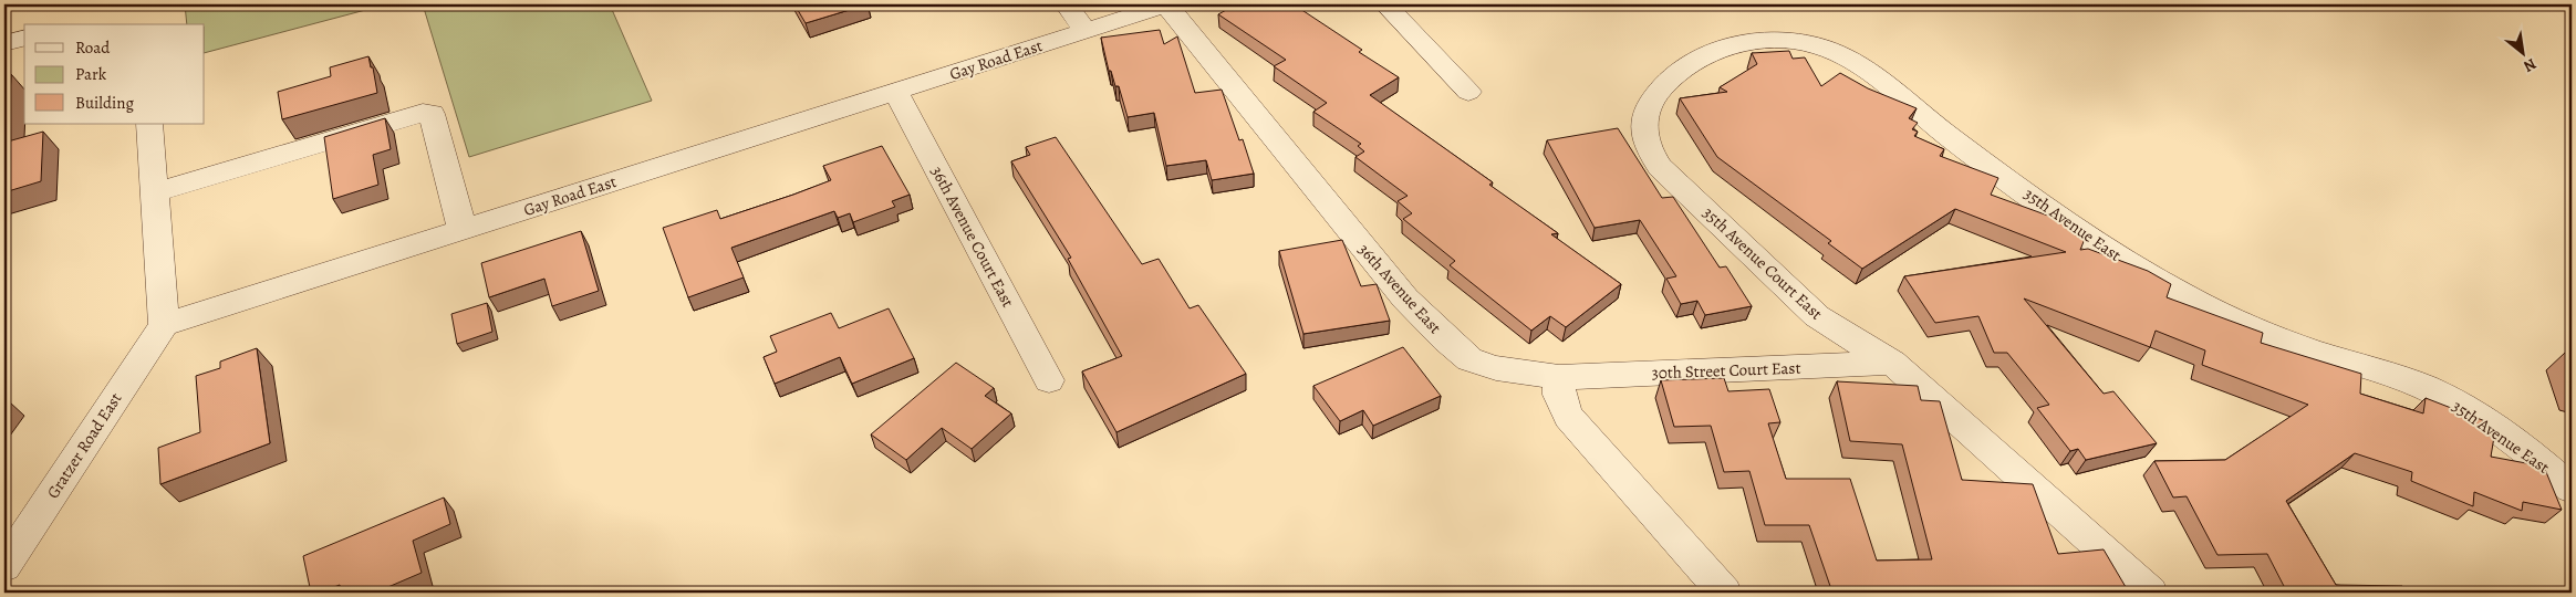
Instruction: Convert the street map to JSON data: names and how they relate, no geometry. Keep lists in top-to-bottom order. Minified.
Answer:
{"streets":{"street":["Gay Road East","35th Avenue East","36th Avenue Court East","35th Avenue Court East","36th Avenue East","30th Street Court East","Gratzer Road East"]},"crossings":[["Gay Road East","36th Avenue Court East"],["Gay Road East","36th Avenue East"],["Gay Road East","Gratzer Road East"],["35th Avenue East","35th Avenue Court East"],["35th Avenue Court East","30th Street Court East"],["36th Avenue East","30th Street Court East"]],"legend":["Road","Park","Building"],"north":"bottom right"}
